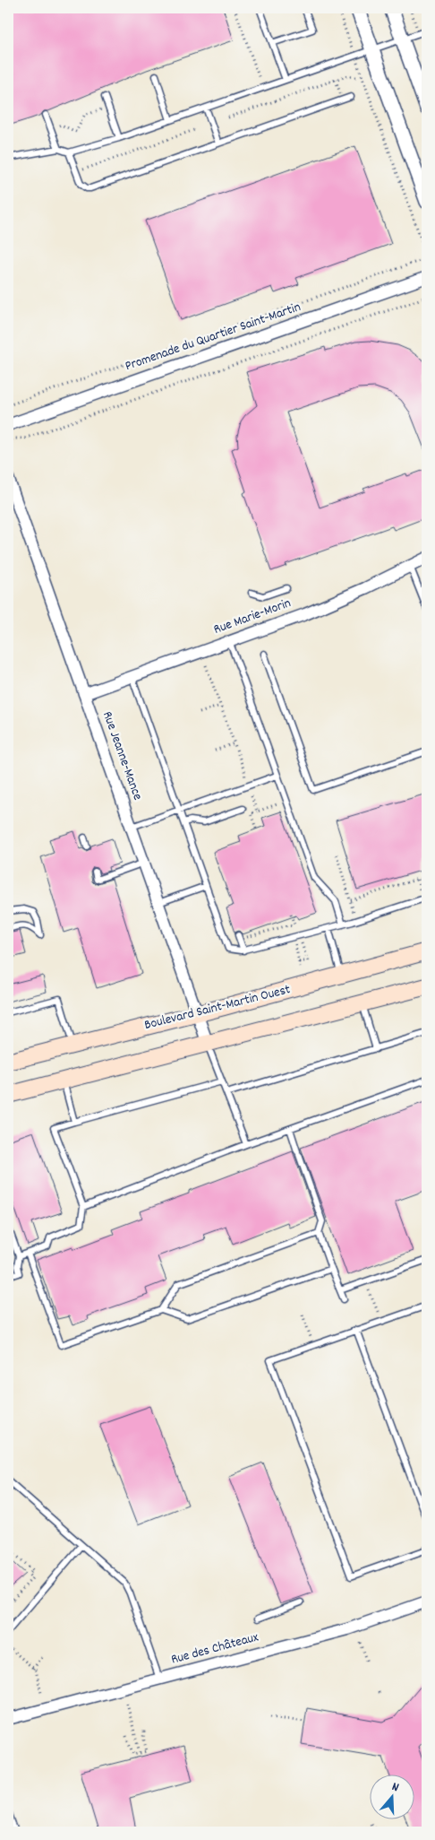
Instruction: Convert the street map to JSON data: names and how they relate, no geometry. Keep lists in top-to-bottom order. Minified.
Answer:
{"streets":{"main road":["Boulevard Saint-Martin Ouest"],"street":["Promenade du Quartier Saint-Martin","Rue Marie-Morin","Rue Jeanne-Mance","Rue des Châteaux"]},"crossings":[["Rue Marie-Morin","Rue Jeanne-Mance"],["Rue Jeanne-Mance","Boulevard Saint-Martin Ouest"]],"north":"top"}
